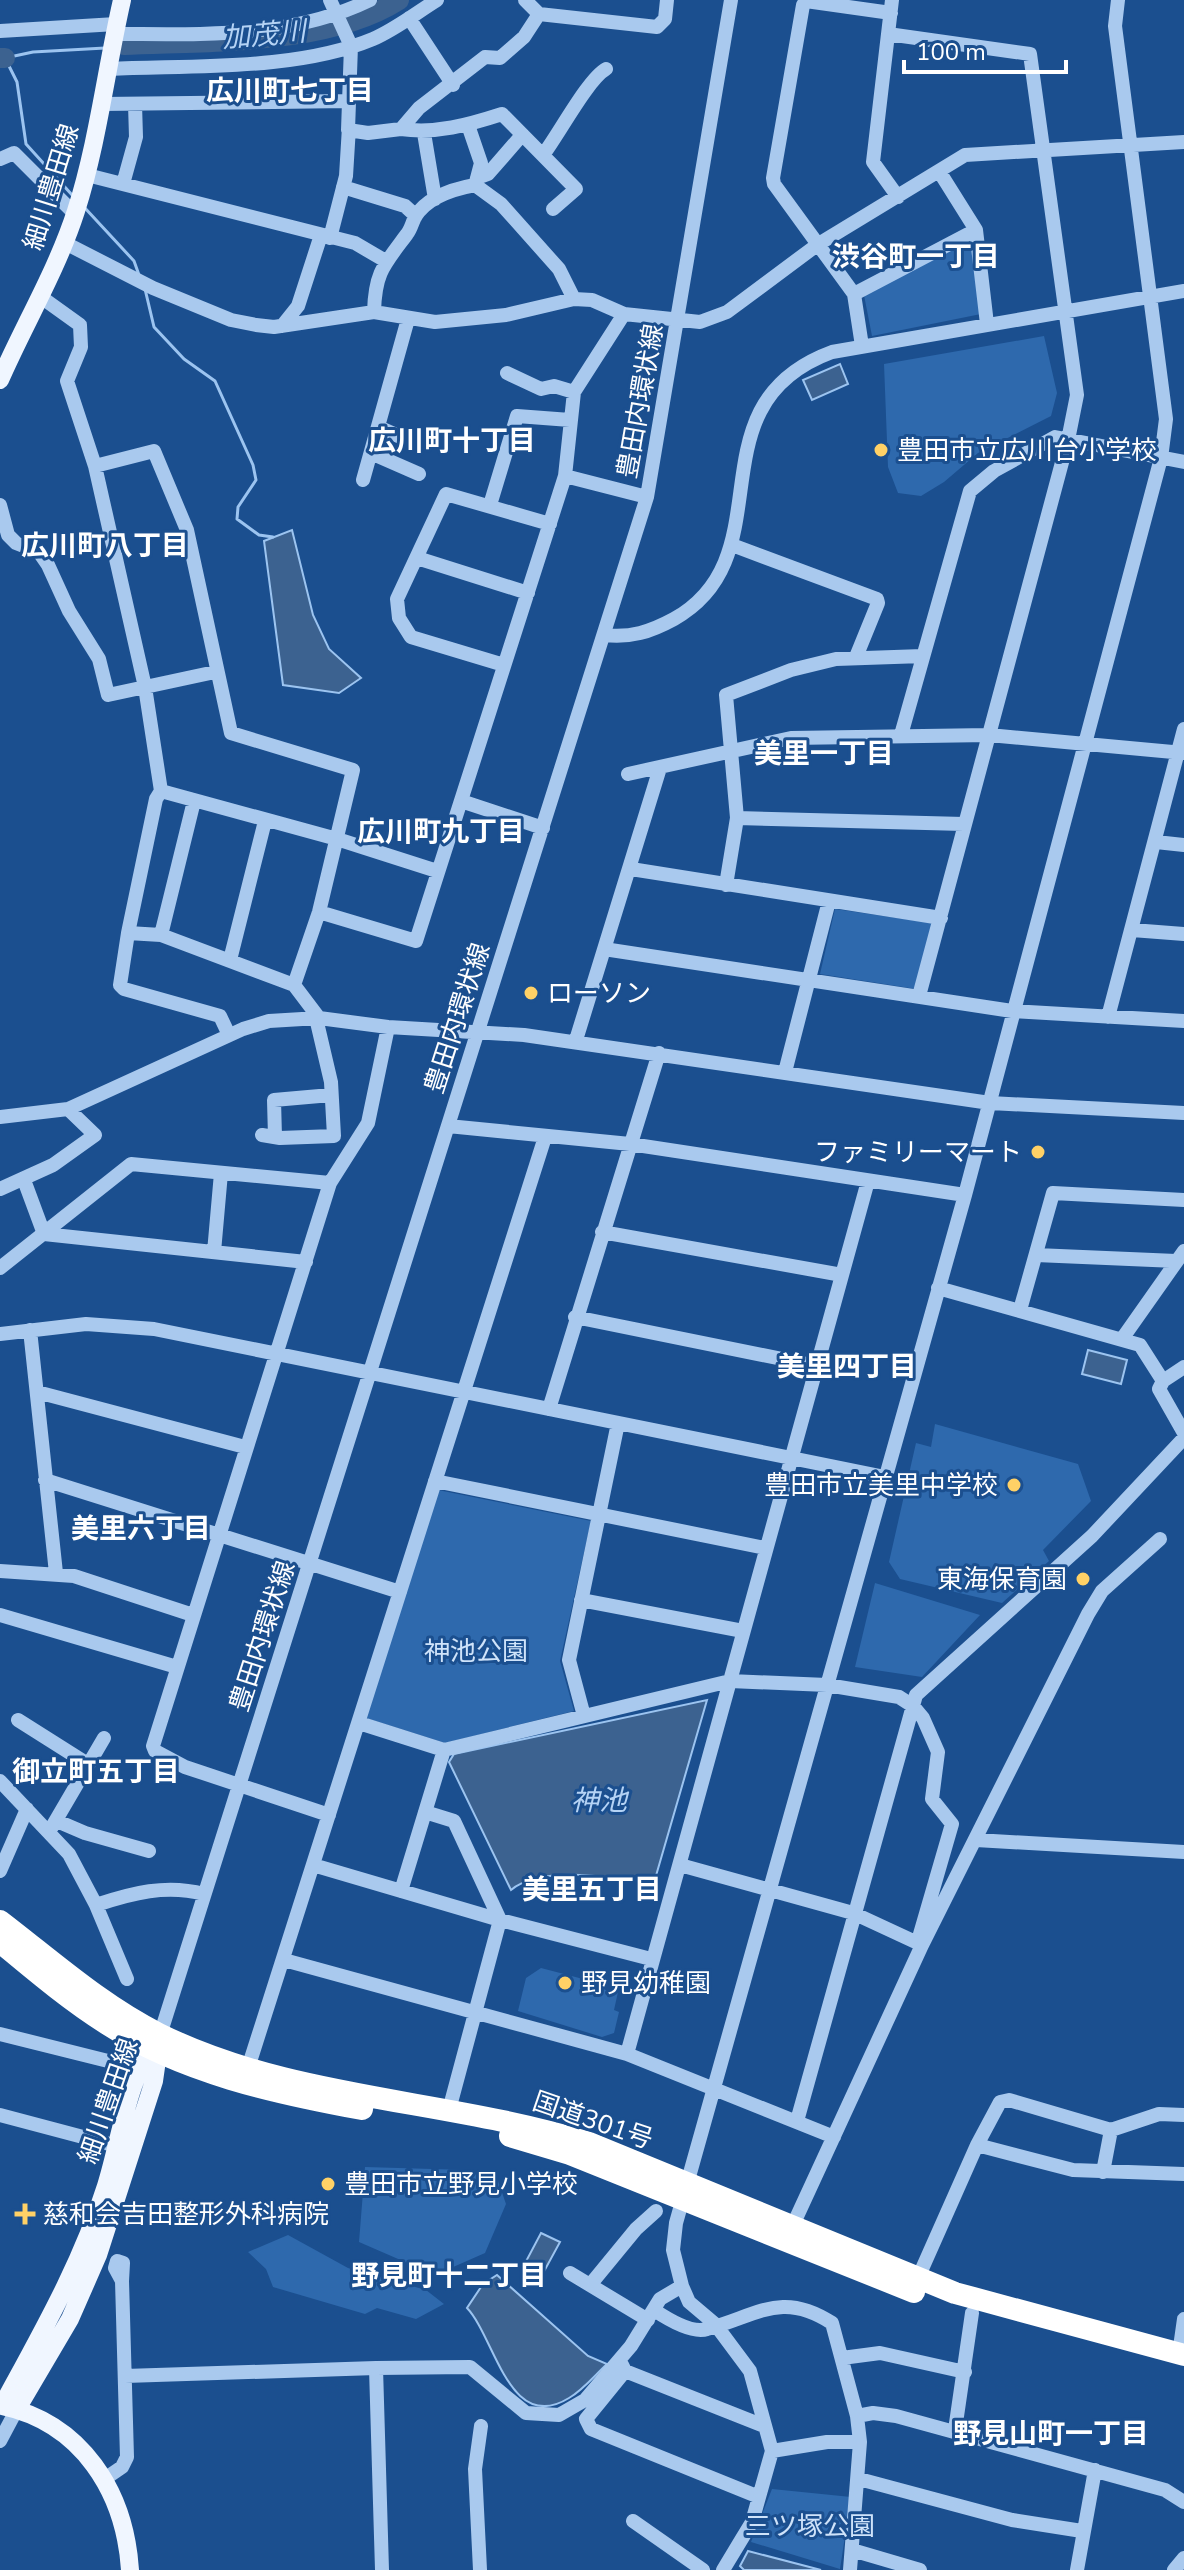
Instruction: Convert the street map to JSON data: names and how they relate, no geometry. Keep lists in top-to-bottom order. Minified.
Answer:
{"streets":{"highway":["国道301号"],"main road":["細川豊田線"],"street":["豊田内環状線"]},"crossings":[["細川豊田線","豊田内環状線"],["細川豊田線","国道301号"],["豊田内環状線","国道301号"]],"districts":["広川町七丁目","渋谷町一丁目","広川町十丁目","広川町八丁目","美里一丁目","広川町九丁目","美里四丁目","美里六丁目","御立町五丁目","美里五丁目","野見町十二丁目","野見山町一丁目"],"water":["加茂川","神池"],"parks":["神池公園","三ツ塚公園"],"places":{"other":["豊田市立広川台小学校","ローソン","ファミリーマート","豊田市立美里中学校","東海保育園","野見幼稚園","豊田市立野見小学校"],"health":["慈和会吉田整形外科病院"]},"scale_bar":"100 m"}
